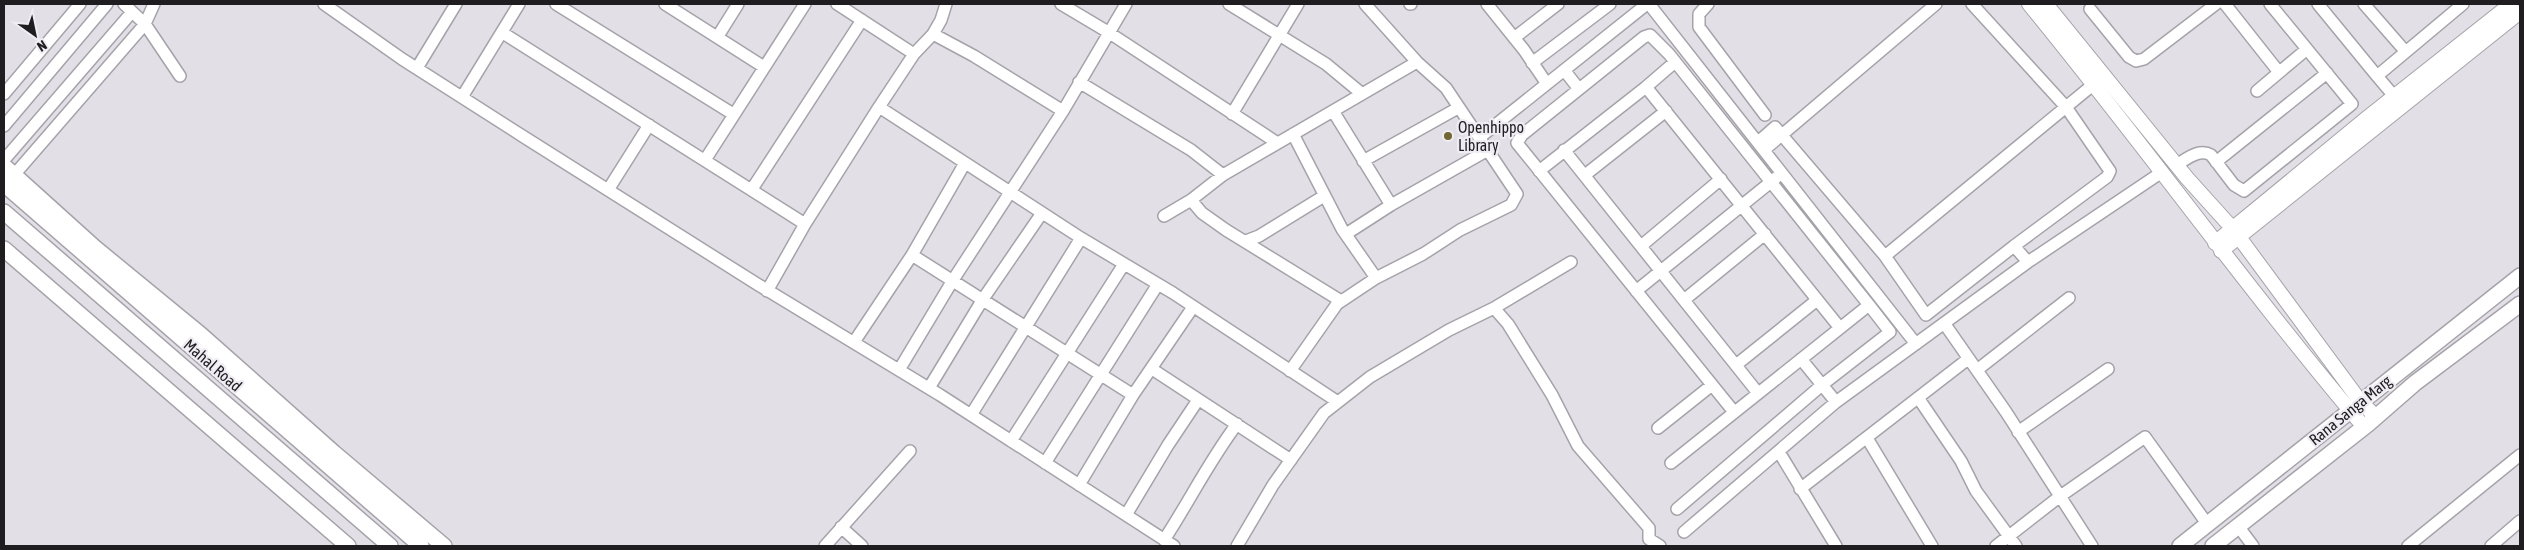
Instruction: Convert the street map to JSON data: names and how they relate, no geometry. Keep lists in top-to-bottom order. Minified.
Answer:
{"streets":{"main road":["Mahal Road","Rana Sanga Marg"]},"places":["Openhippo Library"],"north":"bottom right"}
